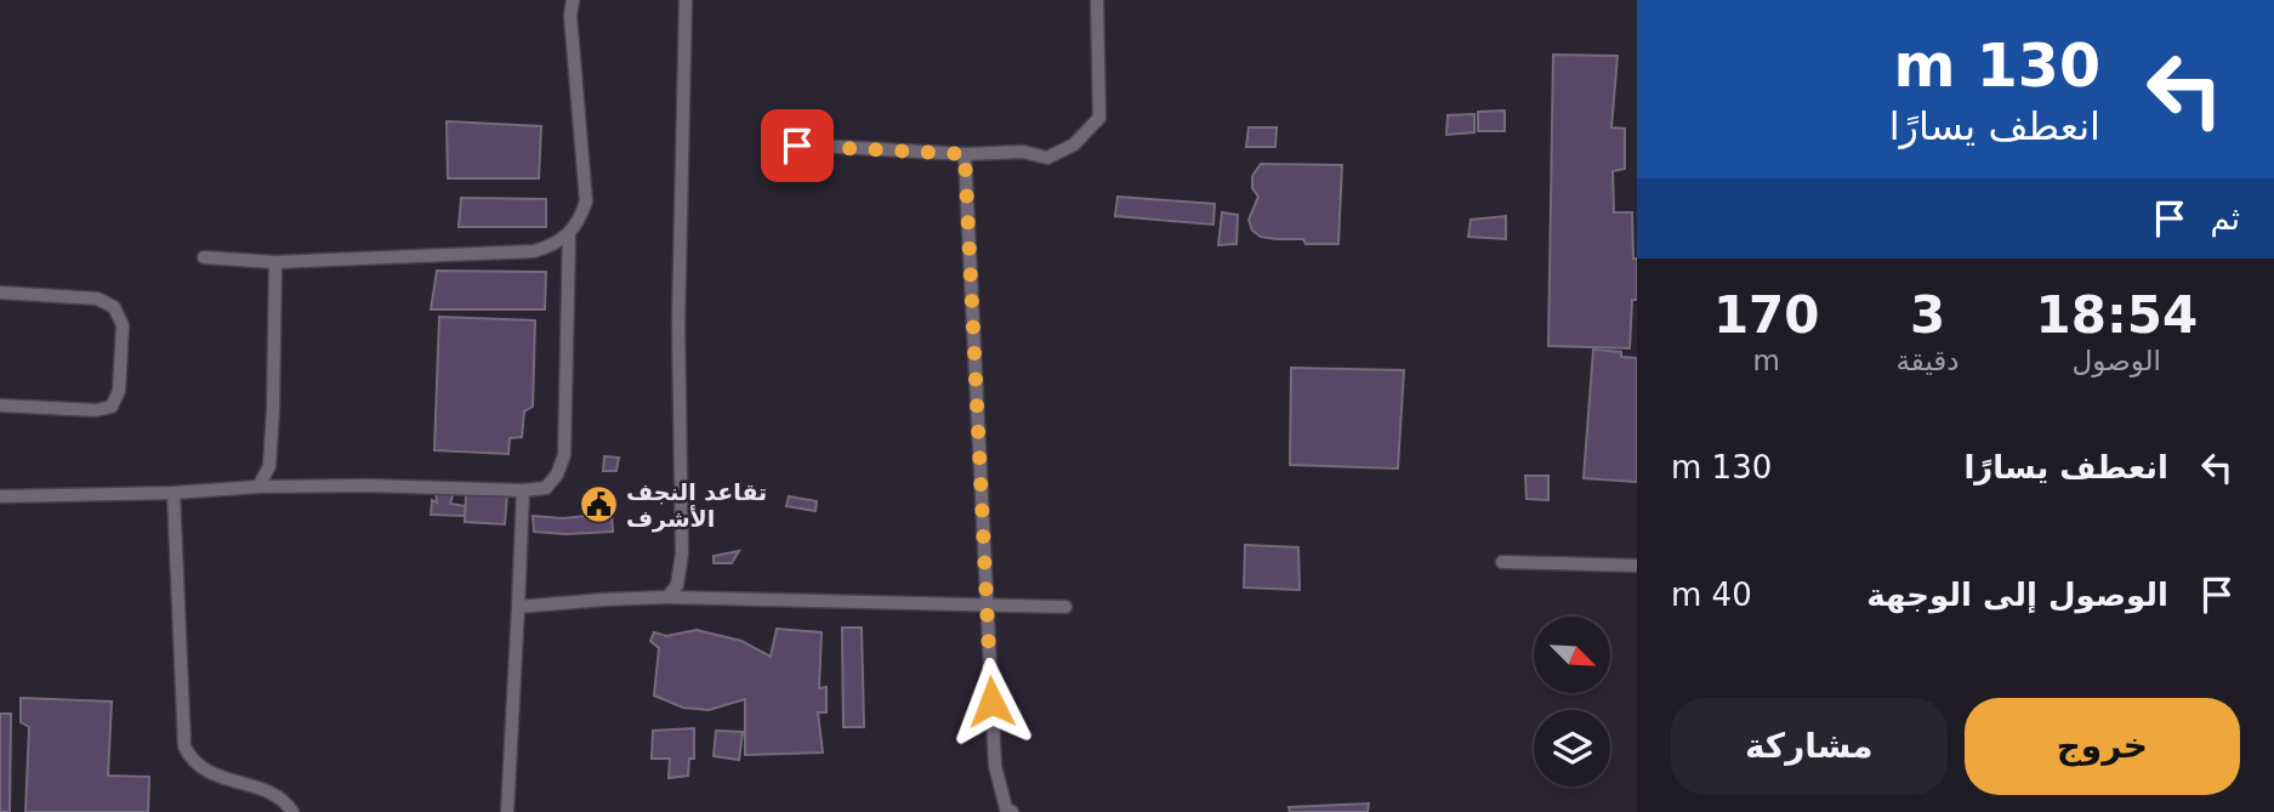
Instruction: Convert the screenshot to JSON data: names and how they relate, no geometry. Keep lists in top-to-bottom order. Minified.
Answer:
{"places":{"public building":["تقاعد النجف الأشرف"]},"north":"bottom right","page":{"turn":["130 m","انعطف يسارًا"],"then":"ثم","eta":["18:54","الوصول","3","دقيقة","170","m"],"list":[{"name":"انعطف يسارًا","value":"130 m"},{"name":"الوصول إلى الوجهة","value":"40 m"}],"buttons":["خروج","مشاركة"]}}
